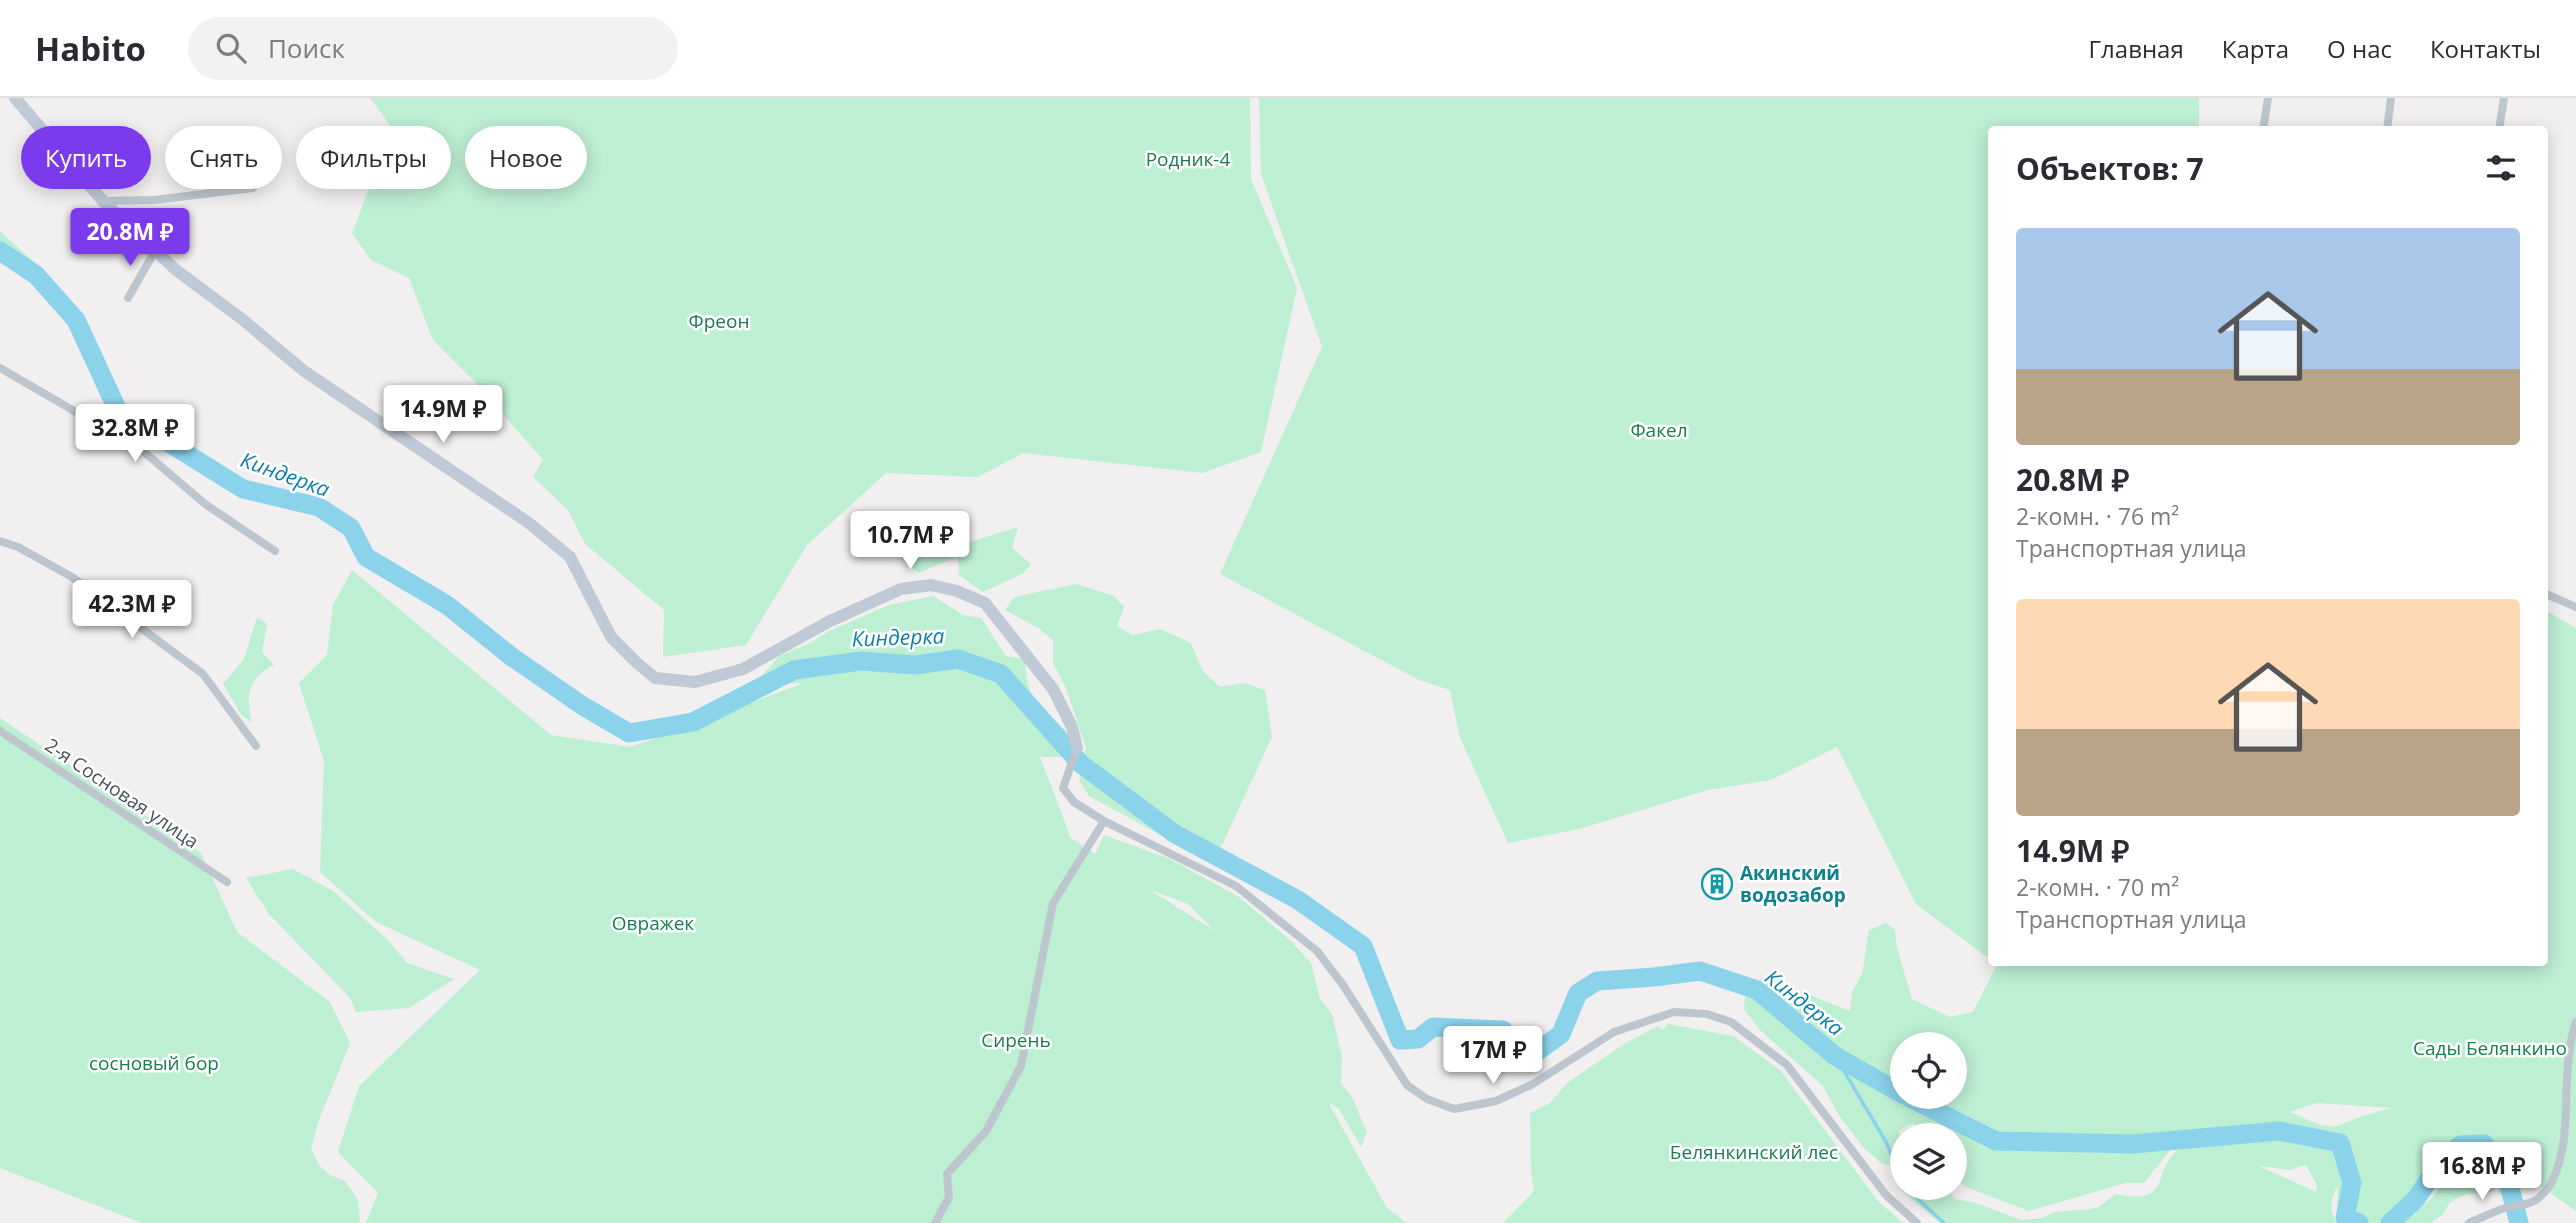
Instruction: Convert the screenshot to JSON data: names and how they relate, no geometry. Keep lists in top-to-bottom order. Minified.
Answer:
{"streets":{"street":["2-я Сосновая улица"]},"water":["Киндерка"],"parks":["Родник-4","Фреон","Факел","Овражек","Сирень","Сады Белянкино","сосновый бор","Белянкинский лес"],"places":{"building":["Акинский водозабор"]},"page":{"header":"Habito","search":"Поиск","nav":["Главная","Карта","О нас","Контакты"],"chip":["Купить","Снять","Фильтры","Новое"],"heading":"Объектов: 7","price":["20.8M ₽","14.9M ₽","32.8M ₽","10.7M ₽","42.3M ₽","17M ₽","16.8M ₽"],"list":[{"name":"20.8M ₽","note":"2-комн. · 76 m² · Транспортная улица"},{"name":"14.9M ₽","note":"2-комн. · 70 m² · Транспортная улица"}]}}
